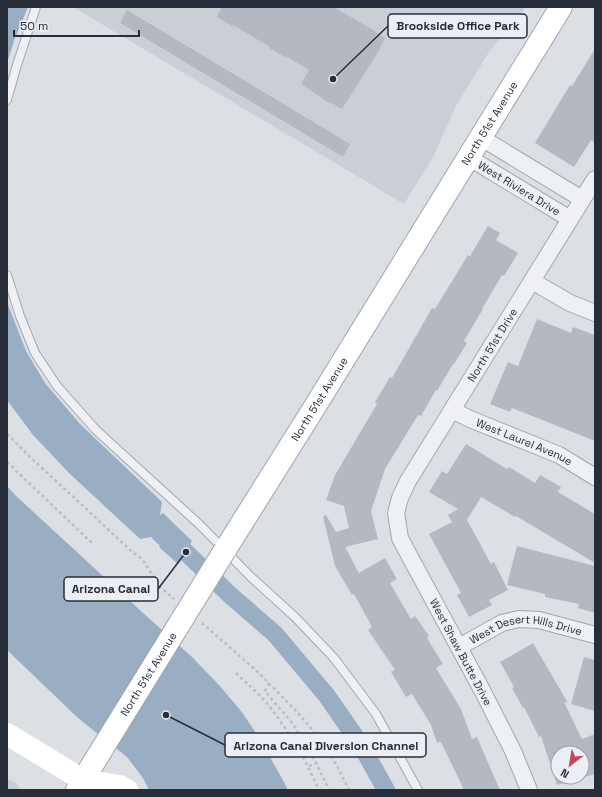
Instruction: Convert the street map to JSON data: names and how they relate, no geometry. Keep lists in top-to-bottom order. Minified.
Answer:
{"streets":{"main road":["North 51st Avenue"],"street":["West Riviera Drive","North 51st Drive","West Laurel Avenue","West Desert Hills Drive","West Shaw Butte Drive"]},"crossings":[["North 51st Avenue","West Riviera Drive"],["West Riviera Drive","North 51st Drive"],["North 51st Drive","West Laurel Avenue"],["North 51st Drive","West Shaw Butte Drive"],["West Desert Hills Drive","West Shaw Butte Drive"]],"places":["Brookside Office Park","Arizona Canal","Arizona Canal Diversion Channel"],"scale_bar":"50 m","north":"bottom left"}
